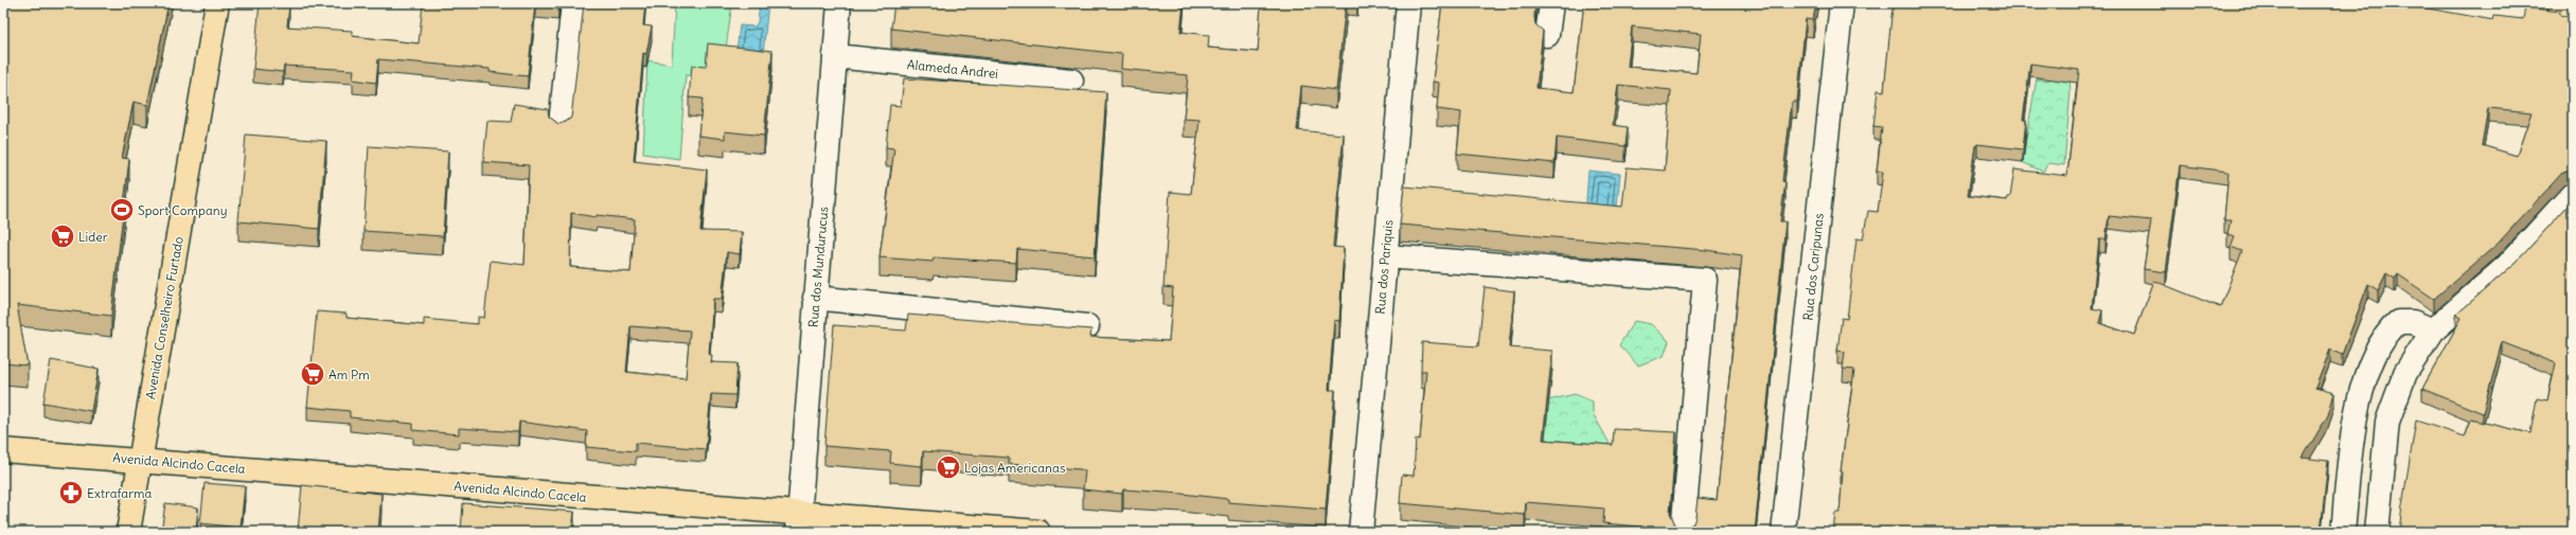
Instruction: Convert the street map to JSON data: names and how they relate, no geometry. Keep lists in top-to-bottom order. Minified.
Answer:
{"streets":{"main road":["Avenida Conselheiro Furtado","Avenida Alcindo Cacela"],"street":["Alameda Andrei","Rua dos Mundurucus","Rua dos Pariquis","Rua dos Caripunas"]},"crossings":[["Alameda Andrei","Rua dos Mundurucus"],["Rua dos Mundurucus","Avenida Alcindo Cacela"],["Avenida Conselheiro Furtado","Avenida Alcindo Cacela"]],"places":{"sports":["Sport Company"],"supermarket":["Lider","Am Pm","Lojas Americanas"],"pharmacy":["Extrafarma"]}}
